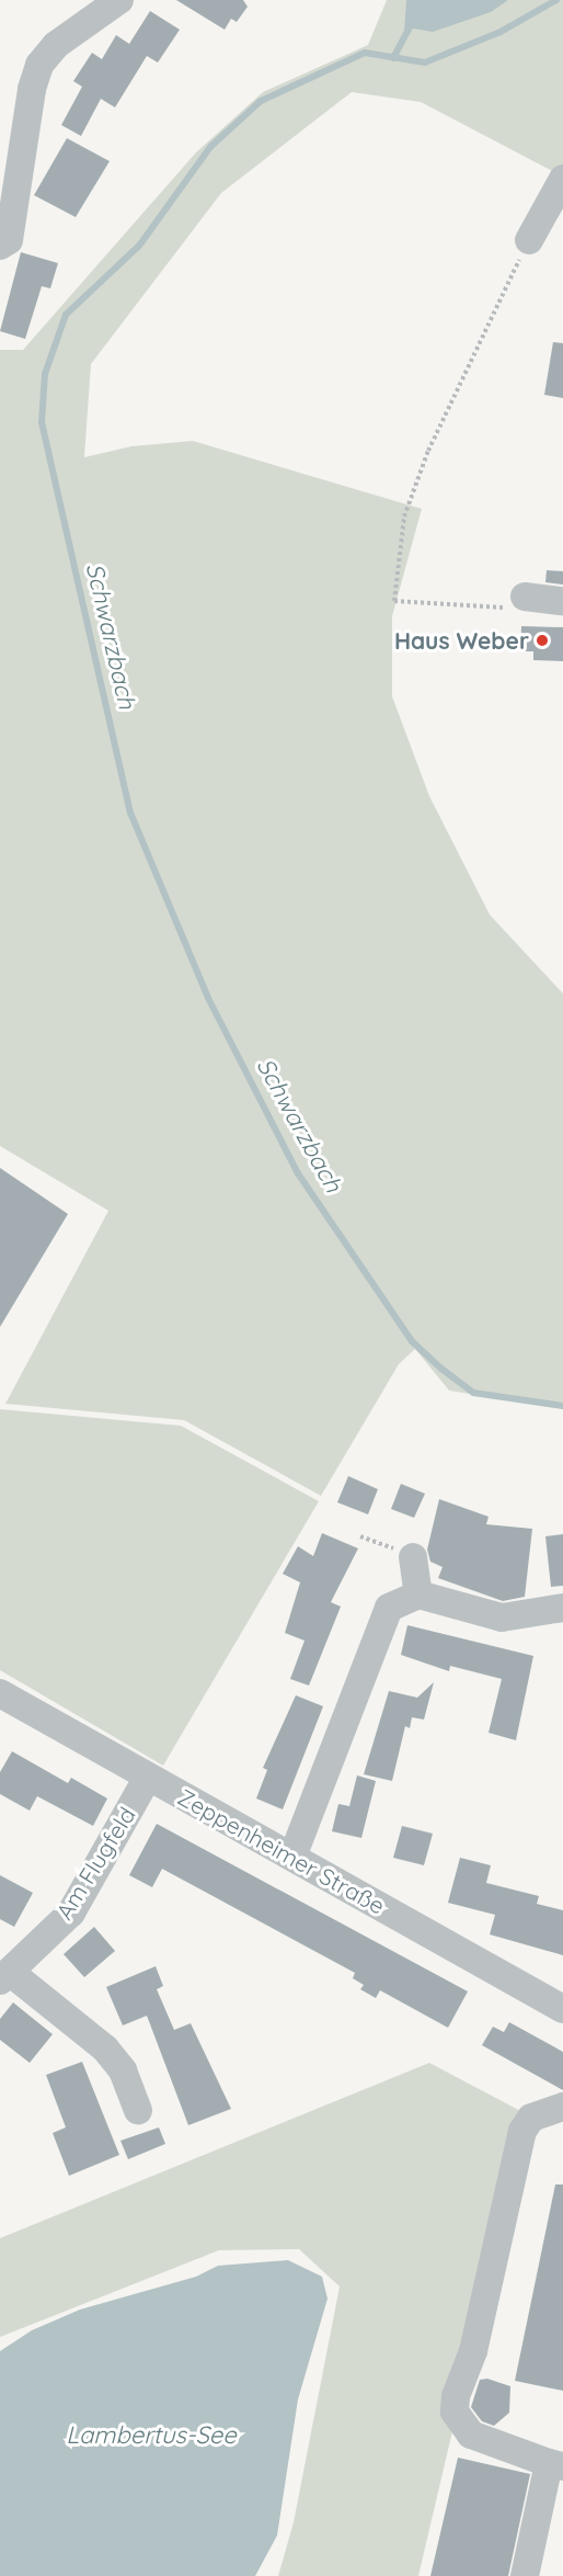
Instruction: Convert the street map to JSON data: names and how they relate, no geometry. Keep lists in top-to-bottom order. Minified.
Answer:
{"streets":{"street":["Zeppenheimer Straße","Am Flugfeld"]},"crossings":[["Zeppenheimer Straße","Am Flugfeld"]],"water":["Schwarzbach","Lambertus-See"],"places":["Haus Weber"]}
